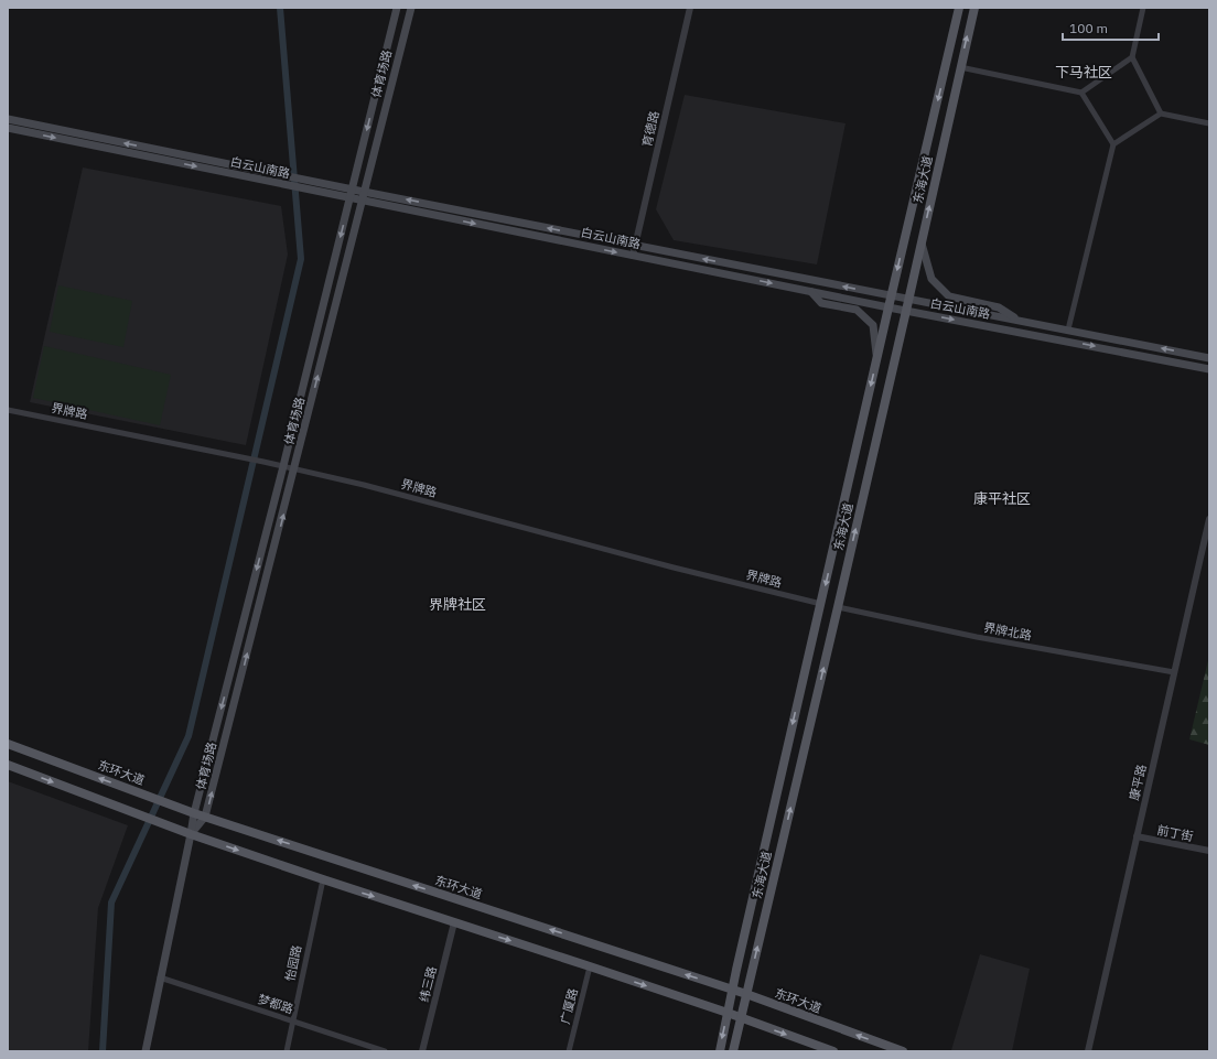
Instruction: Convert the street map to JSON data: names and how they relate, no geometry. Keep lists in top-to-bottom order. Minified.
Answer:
{"streets":{"main road":["体育场路","白云山南路","东海大道","东环大道"],"street":["育德路","界牌路","界牌北路","康平路","前丁街","怡园路","纬三路","梦都路","广厦路"]},"crossings":[["体育场路","白云山南路"],["体育场路","界牌路"],["体育场路","东环大道"],["体育场路","梦都路"],["育德路","白云山南路"],["白云山南路","东海大道"],["东海大道","界牌路"],["东海大道","界牌北路"],["东海大道","东环大道"],["界牌北路","康平路"],["康平路","前丁街"],["怡园路","梦都路"]],"districts":["下马社区","康平社区","界牌社区"],"scale_bar":"100 m"}
